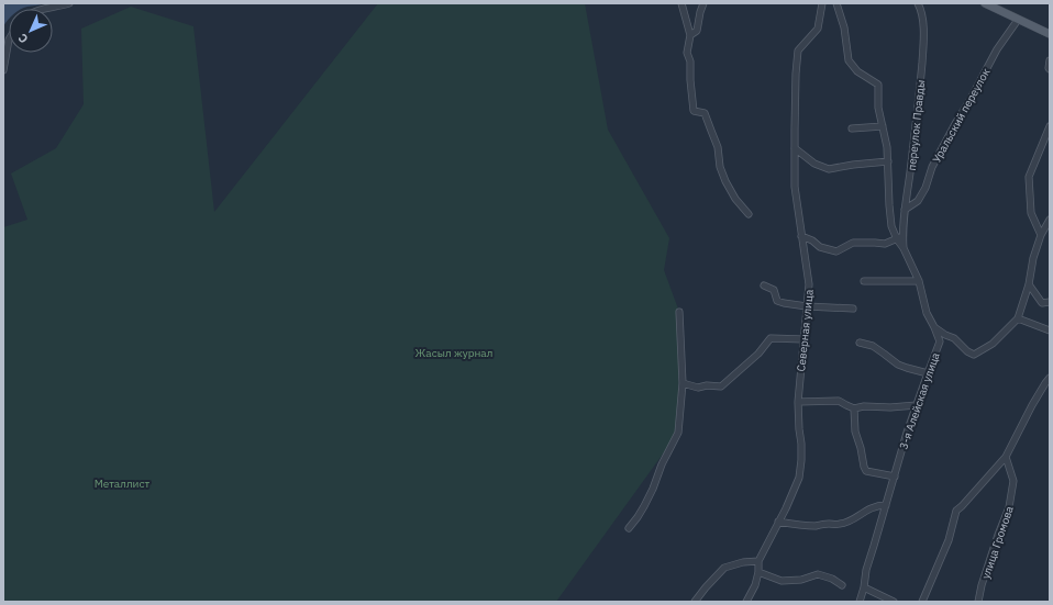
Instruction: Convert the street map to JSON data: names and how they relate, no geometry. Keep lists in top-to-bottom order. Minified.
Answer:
{"streets":{"street":["Уральский переулок","переулок Правды","Северная улица","3-я Алейская улица","улица Громова"]},"crossings":[["Уральский переулок","переулок Правды"],["переулок Правды","3-я Алейская улица"]],"parks":["Жасыл журнал","Металлист"],"north":"bottom left"}
